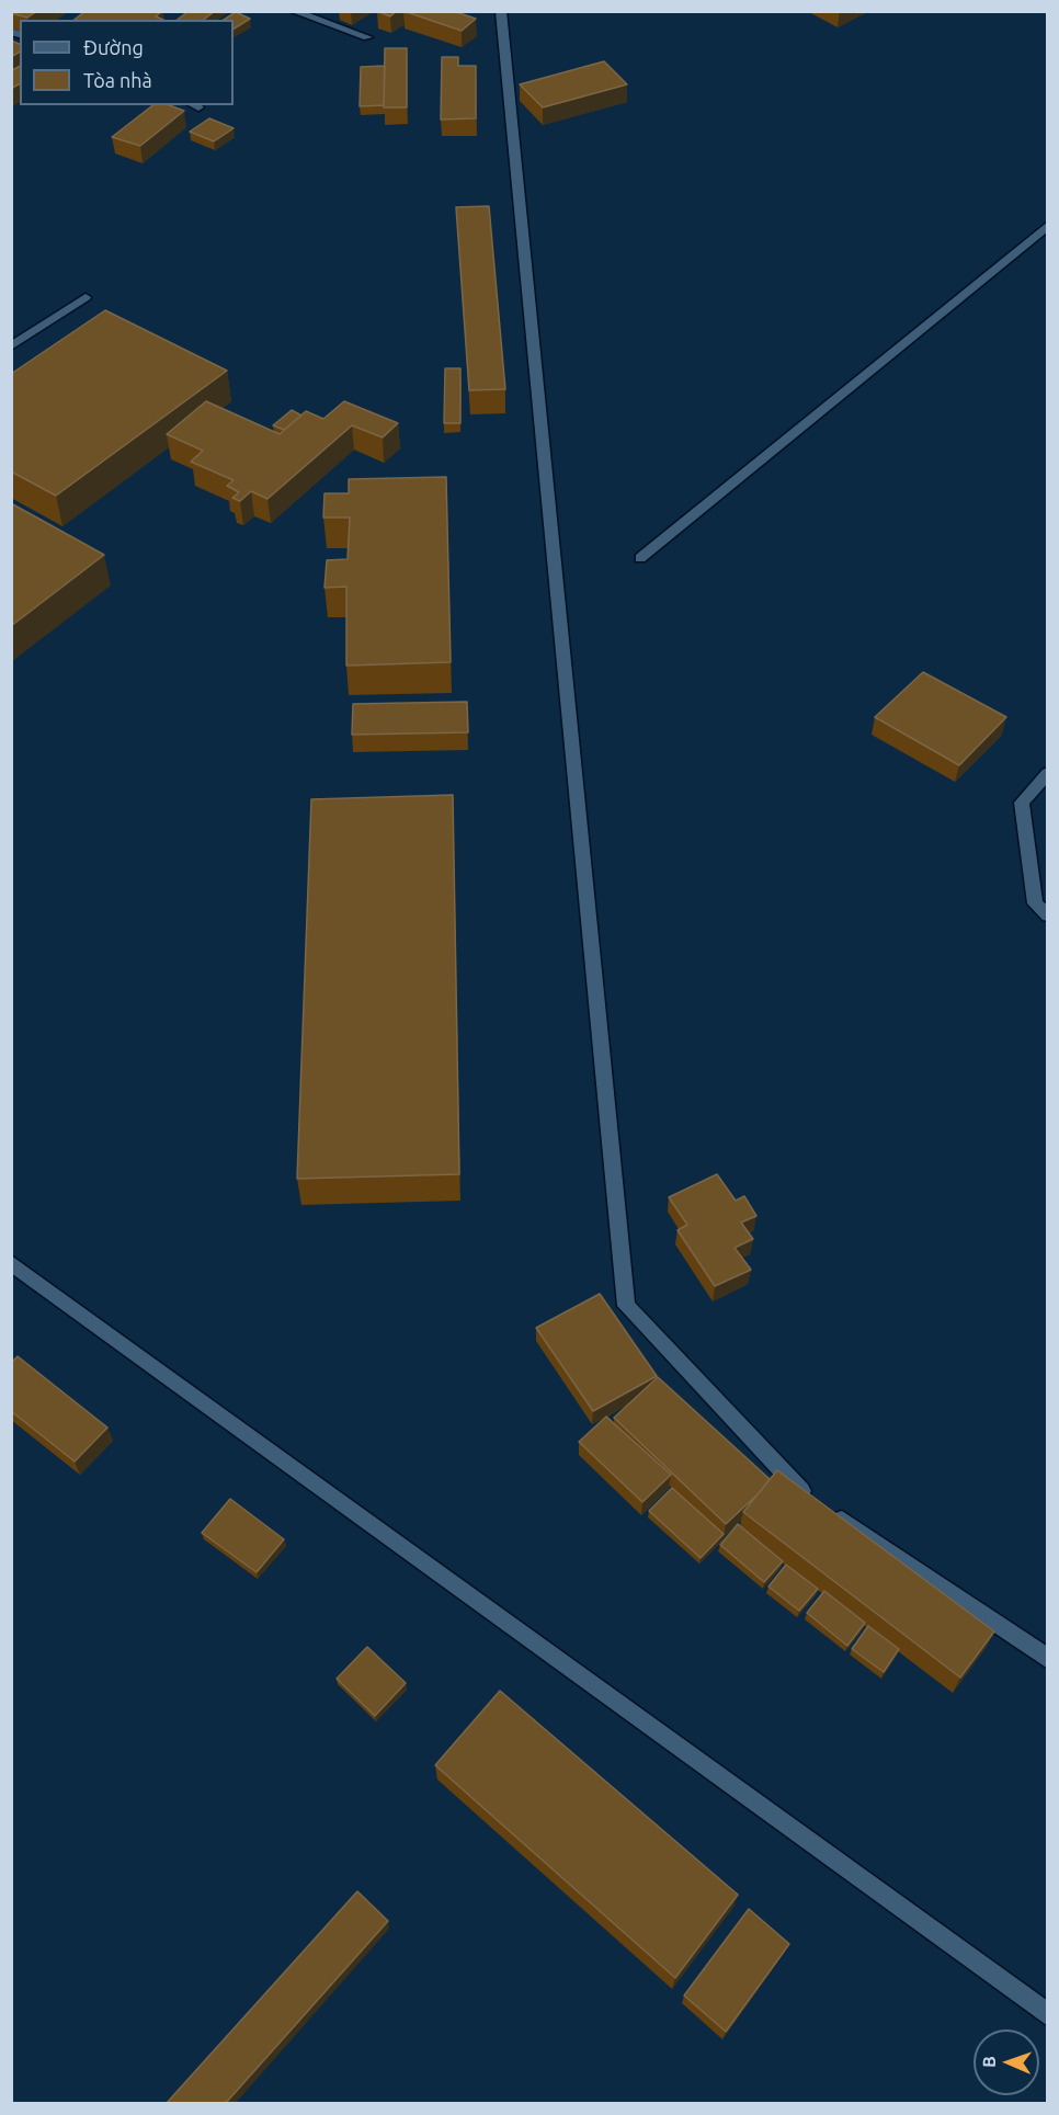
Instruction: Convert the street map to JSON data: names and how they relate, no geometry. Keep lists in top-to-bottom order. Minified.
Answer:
{"legend":["Đường","Tòa nhà"],"north":"left"}
